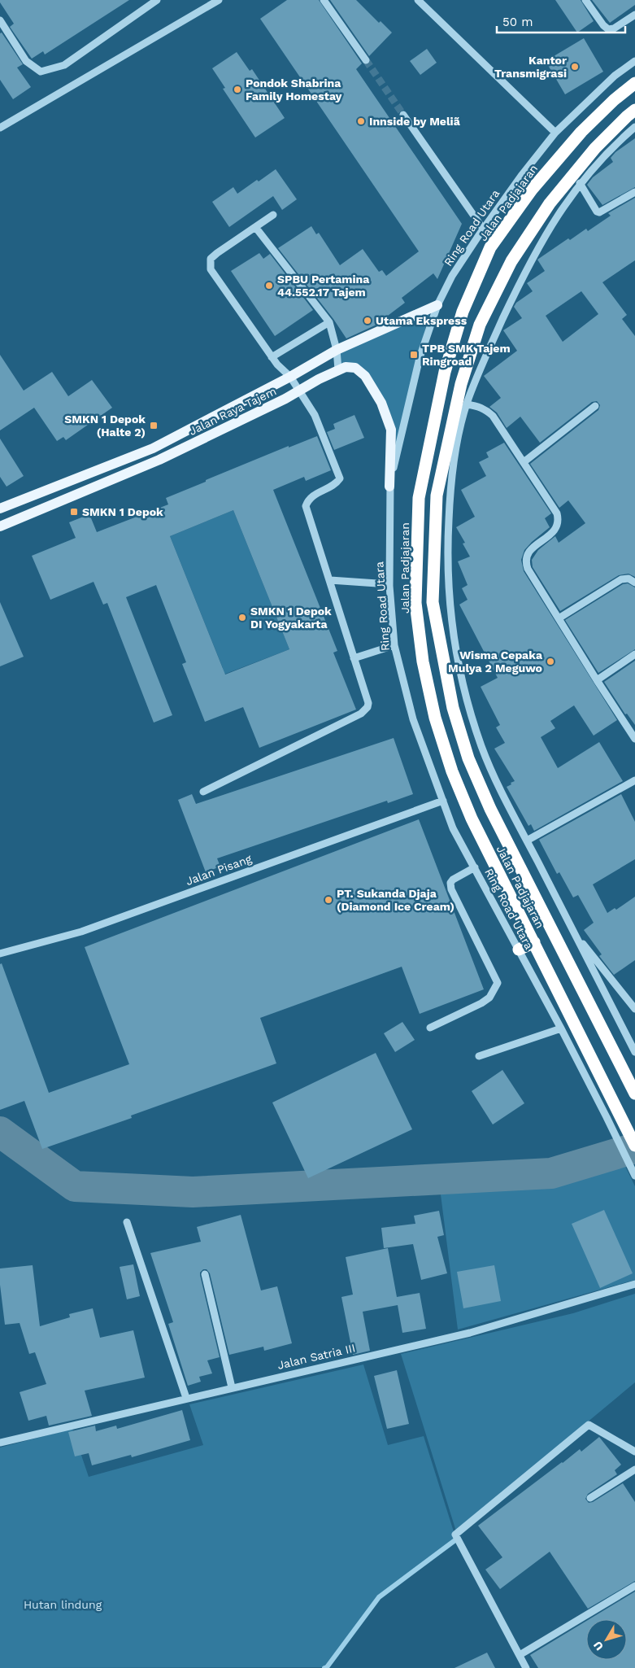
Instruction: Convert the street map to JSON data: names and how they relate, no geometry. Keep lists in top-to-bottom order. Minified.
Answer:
{"streets":{"highway":["Jalan Padjajaran"],"main road":["Jalan Raya Tajem"],"street":["Ring Road Utara","Jalan Pisang","Jalan Satria III"]},"crossings":[["Jalan Padjajaran","Ring Road Utara"],["Ring Road Utara","Jalan Raya Tajem"],["Ring Road Utara","Jalan Pisang"]],"parks":["Hutan lindung"],"places":{"other":["Kantor Transmigrasi","Pondok Shabrina Family Homestay","Innside by Meliã","SPBU Pertamina 44.552.17 Tajem","Utama Ekspress","SMKN 1 Depok DI Yogyakarta","Wisma Cepaka Mulya 2 Meguwo","PT. Sukanda Djaja (Diamond Ice Cream)"],"transit":["TPB SMK Tajem Ringroad","SMKN 1 Depok (Halte 2)","SMKN 1 Depok"]},"scale_bar":"50 m","north":"bottom left"}
